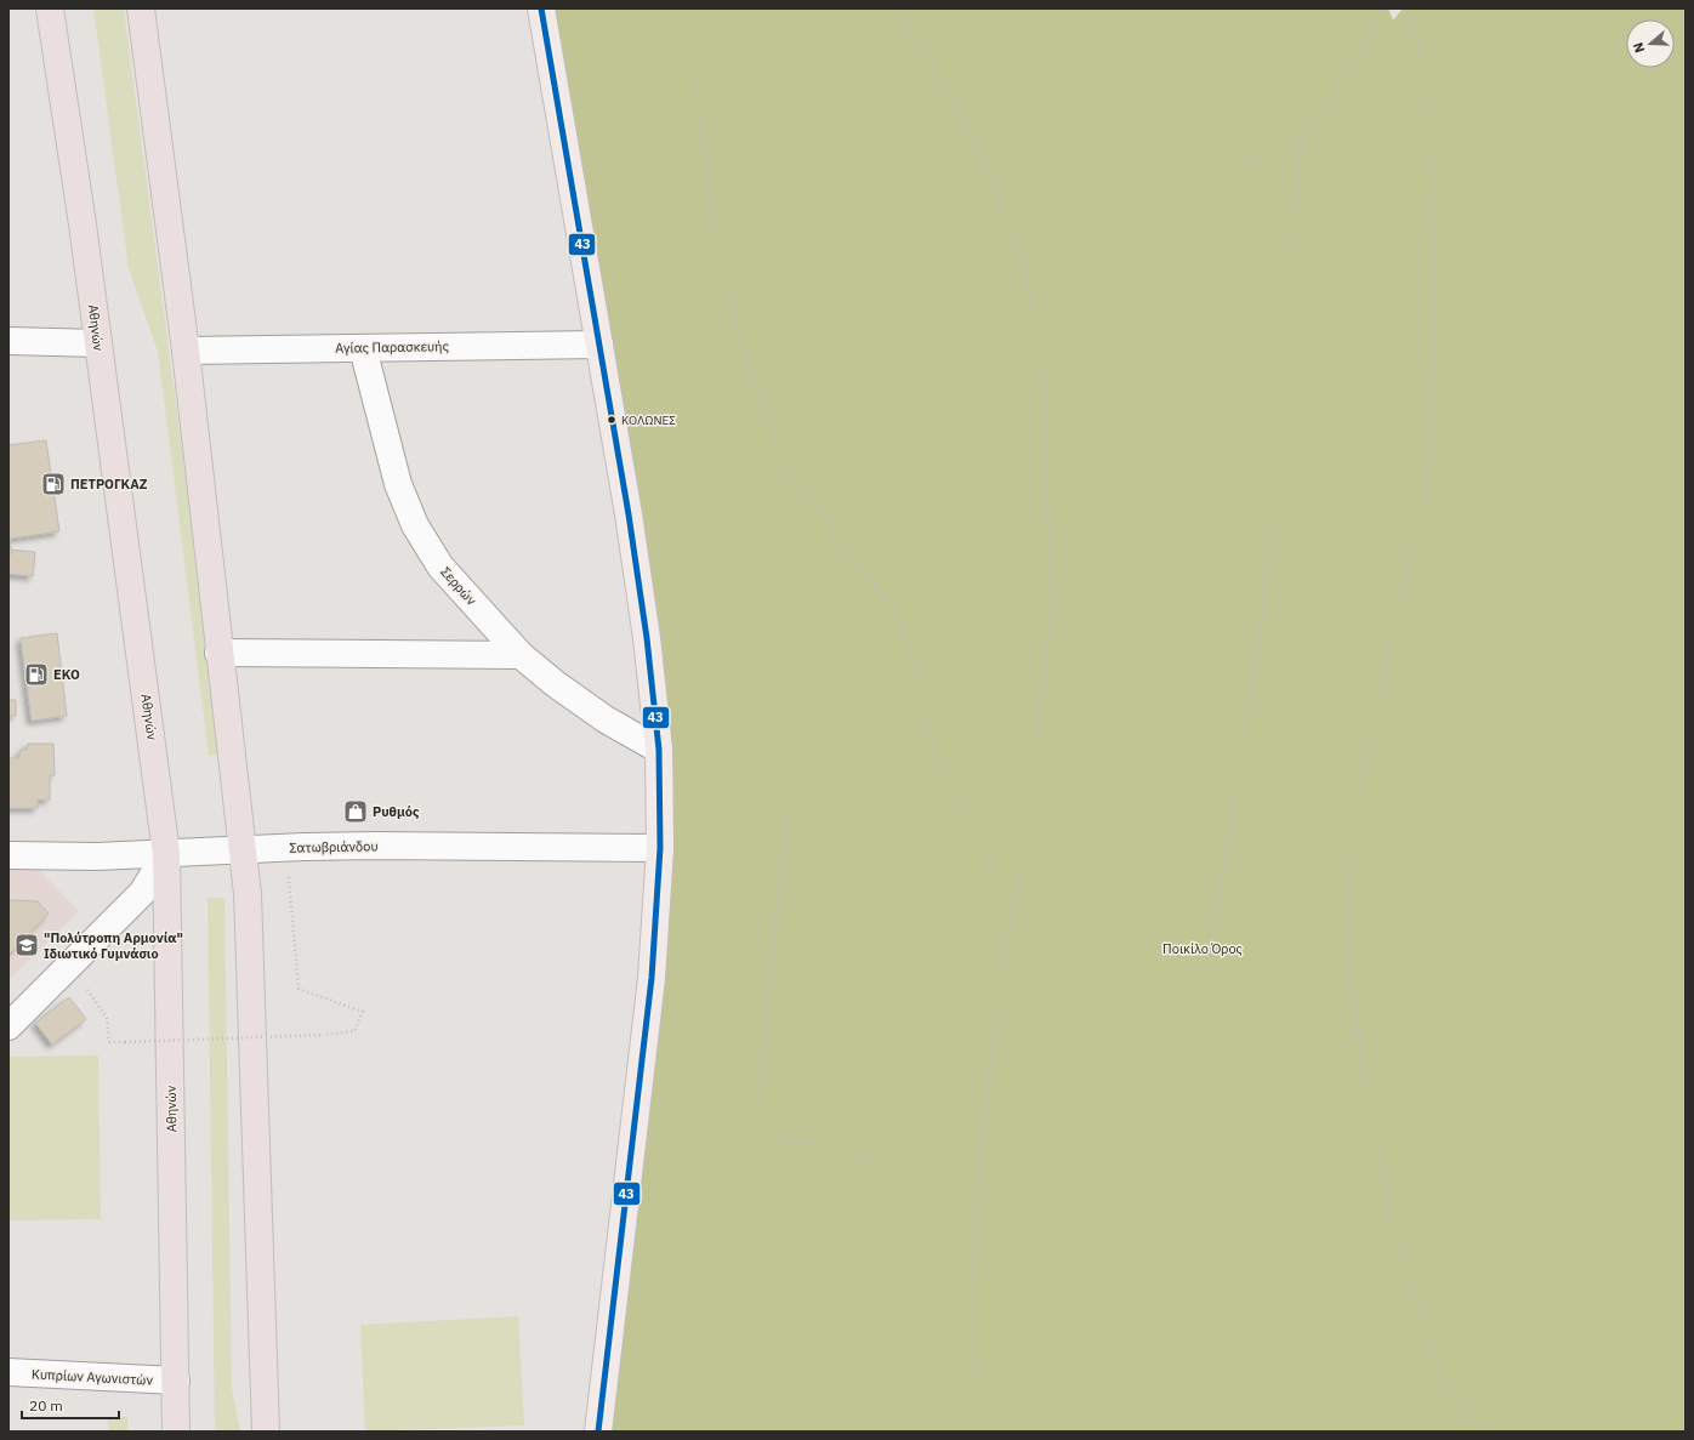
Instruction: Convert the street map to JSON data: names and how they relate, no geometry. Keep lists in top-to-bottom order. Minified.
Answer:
{"streets":{"highway":["Αθηνών"],"street":["Αγίας Παρασκευής","Σερρών","Σατωβριάνδου","Κυπρίων Αγωνιστών"]},"crossings":[["Αθηνών","Σατωβριάνδου"],["Αθηνών","Κυπρίων Αγωνιστών"],["Αγίας Παρασκευής","Σερρών"]],"parks":["Ποικίλο Όρος"],"places":{"other":["ΚΟΛΩΝΕΣ"],"fuel station":["ΠΕΤΡΟΓΚΑΖ","EKO"],"shop":["Ρυθμός"],"school or university":["\"Πολύτροπη Αρμονία\" Ιδιωτικό Γυμνάσιο"]},"lines":["transit line 43"],"scale_bar":"20 m","north":"left"}
